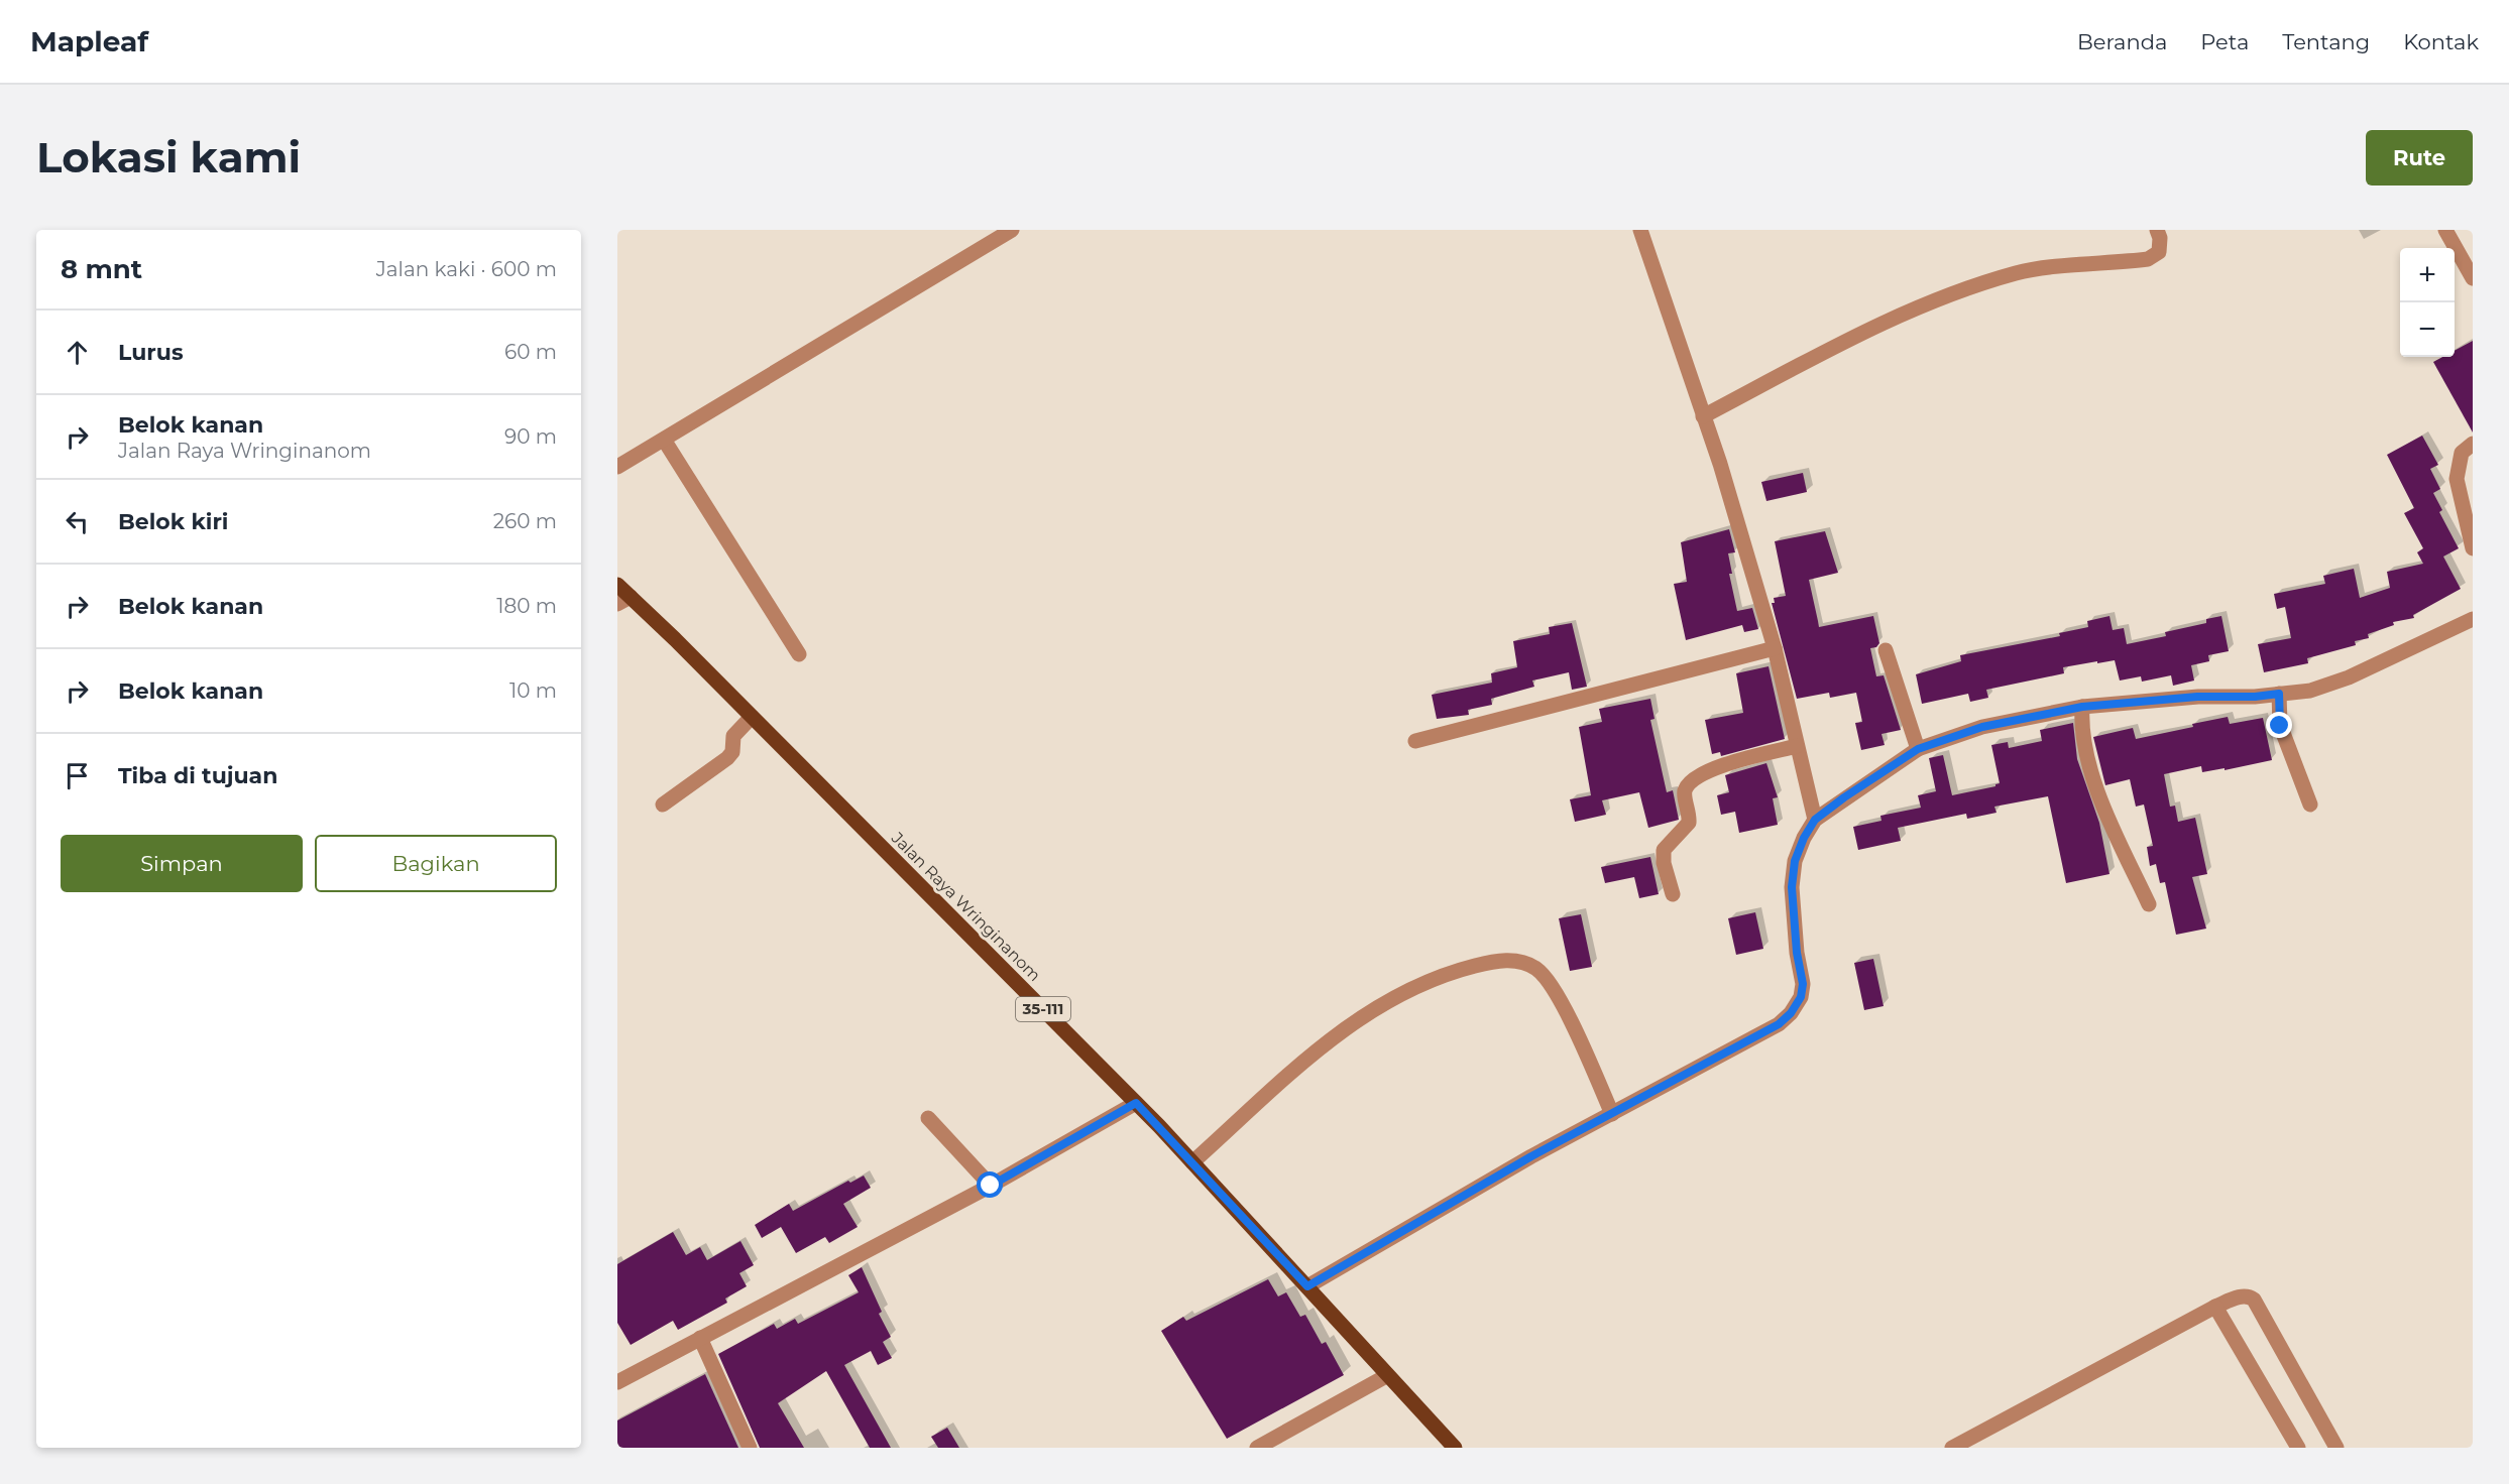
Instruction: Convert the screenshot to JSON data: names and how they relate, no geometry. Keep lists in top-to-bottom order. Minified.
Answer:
{"streets":{"main road":["Jalan Raya Wringinanom","35-111"]},"page":{"header":"Mapleaf","nav":["Beranda","Peta","Tentang","Kontak"],"buttons":["Rute",["Simpan","Bagikan"]],"title":"Lokasi kami","heading":["8 mnt","Jalan kaki · 600 m"],"map_buttons":["+","−"],"list":[["Lurus","60 m"],["Belok kanan","Jalan Raya Wringinanom","90 m"],["Belok kiri","260 m"],["Belok kanan","180 m"],["Belok kanan","10 m"],"Tiba di tujuan"]}}
